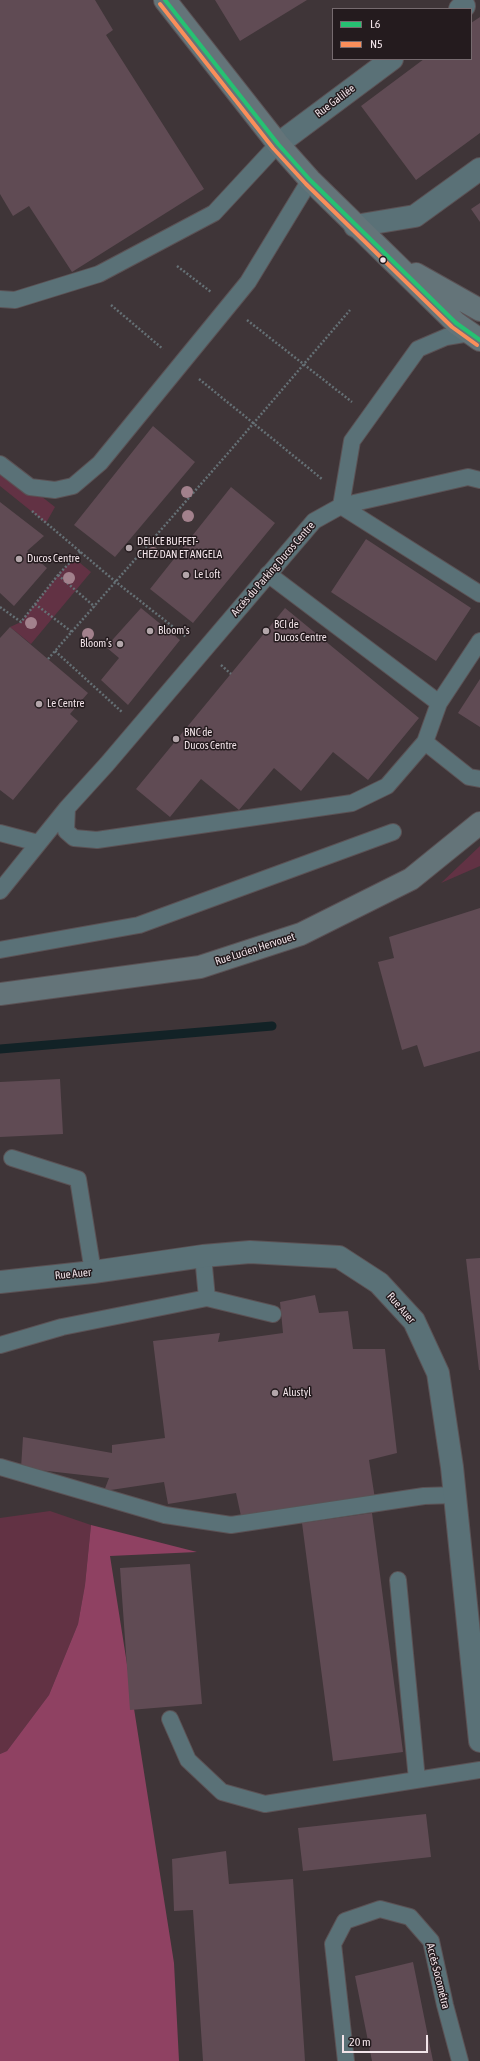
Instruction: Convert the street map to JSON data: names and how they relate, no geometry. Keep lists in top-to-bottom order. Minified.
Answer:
{"streets":{"main road":["Rue Lucien Hervouet"],"street":["Rue Galilée","Rue Auer"],"lane":["Accès du Parking Ducos Centre","Accès Socométra"]},"places":["DELICE BUFFET- CHEZ DAN ET ANGELA","Ducos Centre","Le Loft","Bloom's","BCI de Ducos Centre","Bloom’s","Le Centre","BNC de Ducos Centre","Alustyl"],"lines":["transit line L6","transit line N5"],"legend":["L6","N5"],"scale_bar":"20 m"}
